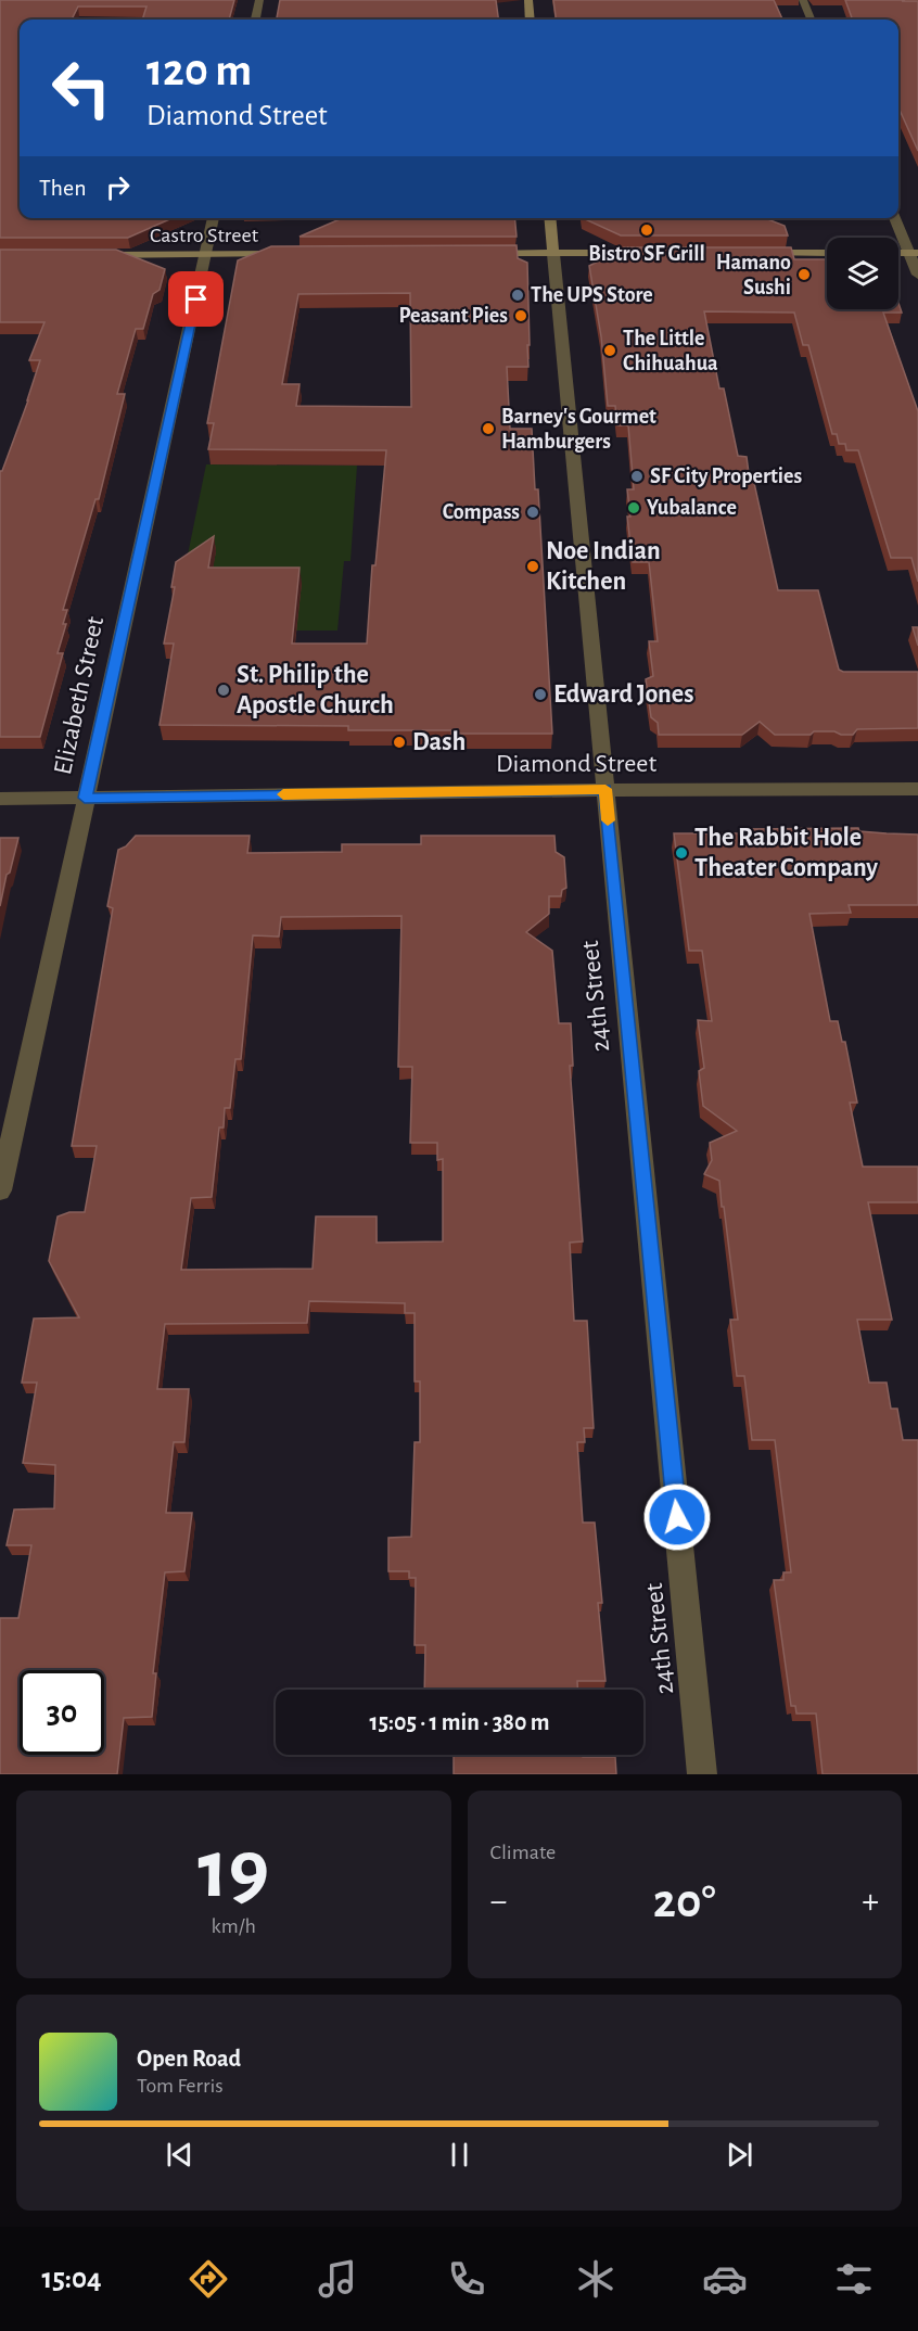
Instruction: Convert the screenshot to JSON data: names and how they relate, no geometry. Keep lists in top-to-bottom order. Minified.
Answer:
{"streets":{"street":["Castro Street","Elizabeth Street","Diamond Street","24th Street"]},"crossings":[["Castro Street","Elizabeth Street"],["Elizabeth Street","Diamond Street"],["Diamond Street","24th Street"]],"places":["Bistro SF Grill","Hamano Sushi","The UPS Store","Peasant Pies","The Little Chihuahua","Barney's Gourmet Hamburgers","SF City Properties","Yubalance","Compass","Noe Indian Kitchen","St. Philip the Apostle Church","Edward Jones","Dash","The Rabbit Hole Theater Company"],"page":{"turn":["120 m","Diamond Street"],"then":"Then","limit":"30","trip":"15:05 · 1 min · 380 m","tile":[["19","km/h"],"Climate"],"heat":["−","20°","+"],"song":["Open Road","Tom Ferris"],"tabs":"15:04"}}
